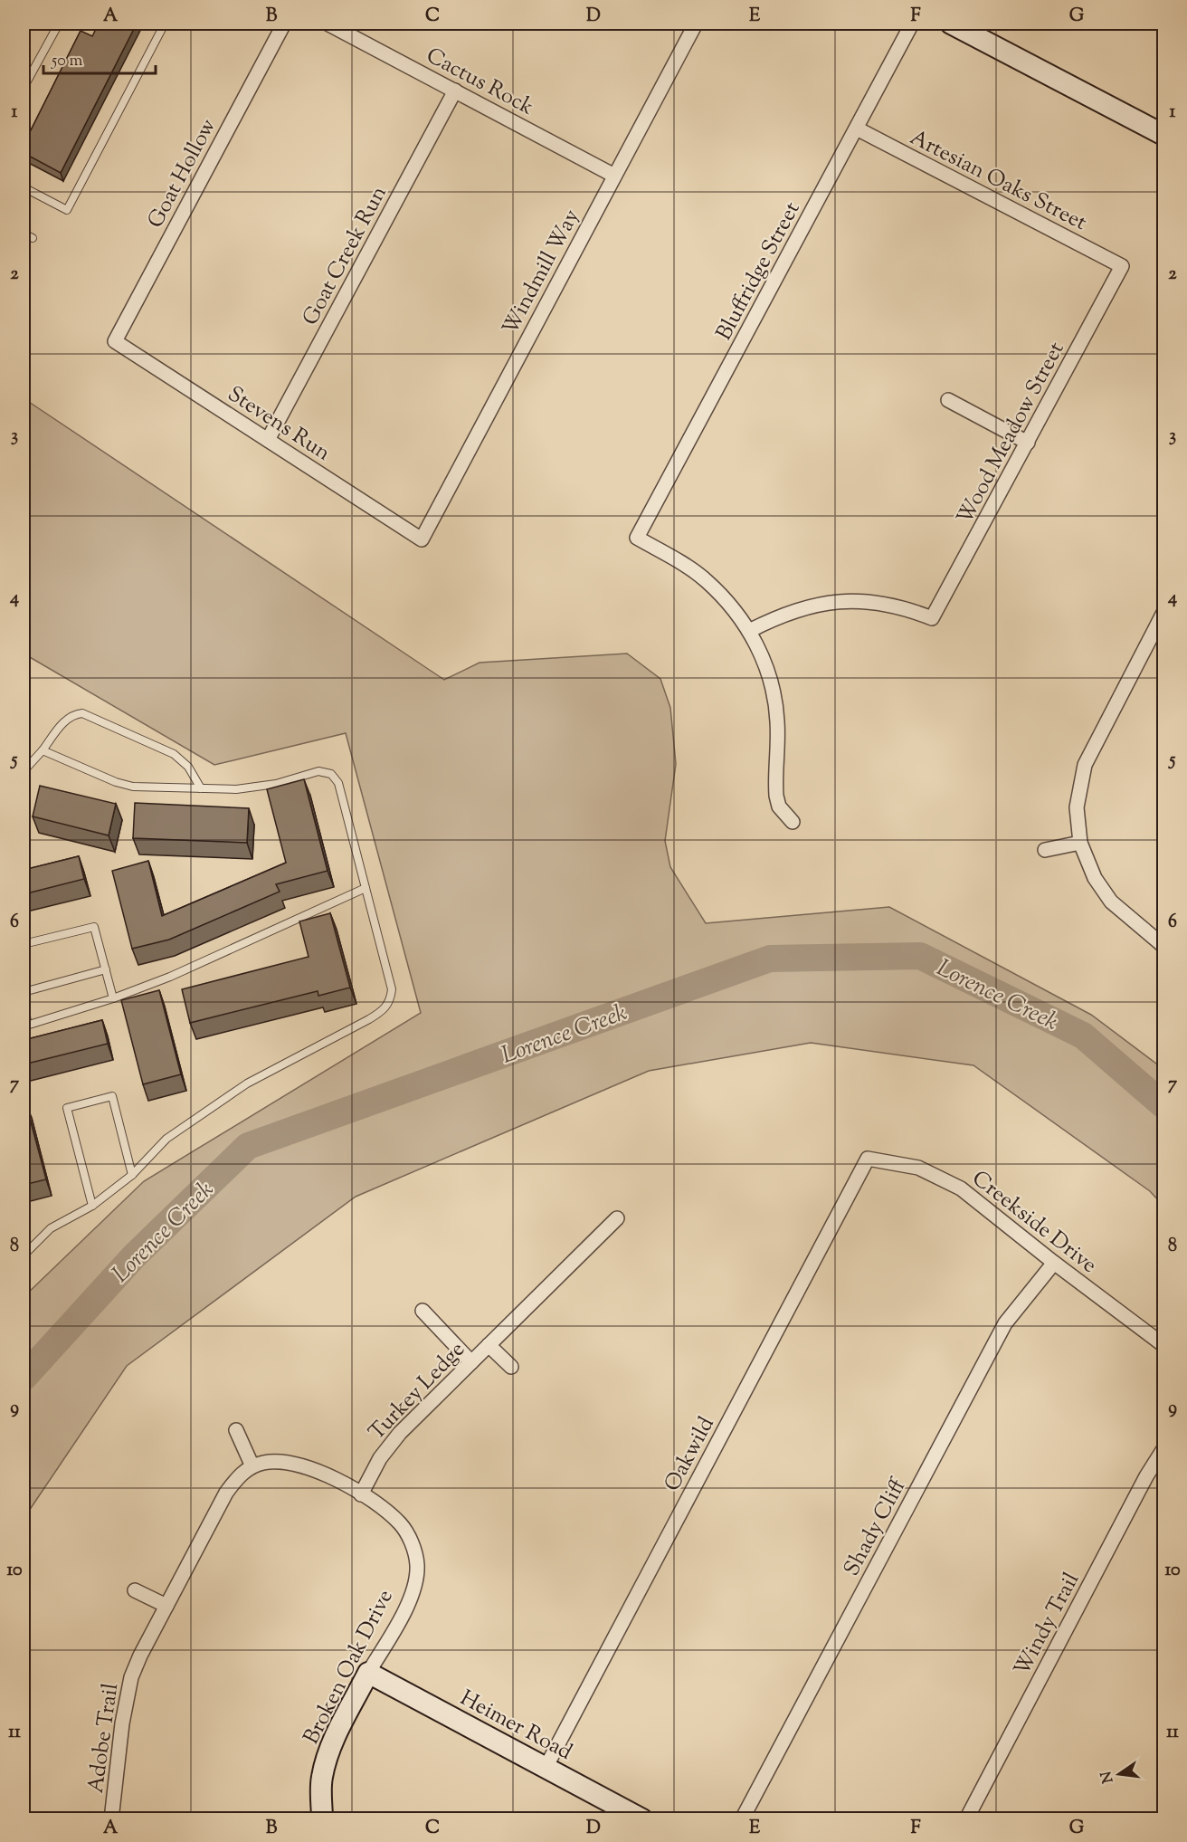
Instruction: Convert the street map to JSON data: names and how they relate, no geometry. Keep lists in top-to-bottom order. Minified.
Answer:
{"streets":{"street":["Cactus Rock","Goat Hollow","Artesian Oaks Street","Goat Creek Run","Bluffridge Street","Windmill Way","Stevens Run","Wood Meadow Street","Creekside Drive","Turkey Ledge","Oakwild","Shady Cliff","Windy Trail","Broken Oak Drive","Heimer Road","Adobe Trail"]},"crossings":[["Cactus Rock","Goat Creek Run"],["Cactus Rock","Windmill Way"],["Goat Hollow","Stevens Run"],["Artesian Oaks Street","Bluffridge Street"],["Artesian Oaks Street","Wood Meadow Street"],["Goat Creek Run","Stevens Run"],["Bluffridge Street","Wood Meadow Street"],["Windmill Way","Stevens Run"],["Creekside Drive","Oakwild"],["Creekside Drive","Shady Cliff"],["Turkey Ledge","Broken Oak Drive"],["Oakwild","Heimer Road"],["Broken Oak Drive","Heimer Road"]],"water":["Lorence Creek"],"scale_bar":"50 m","north":"left","grid":{"columns":["A","B","C","D","E","F","G"],"rows":["1","2","3","4","5","6","7","8","9","10","11"]}}
